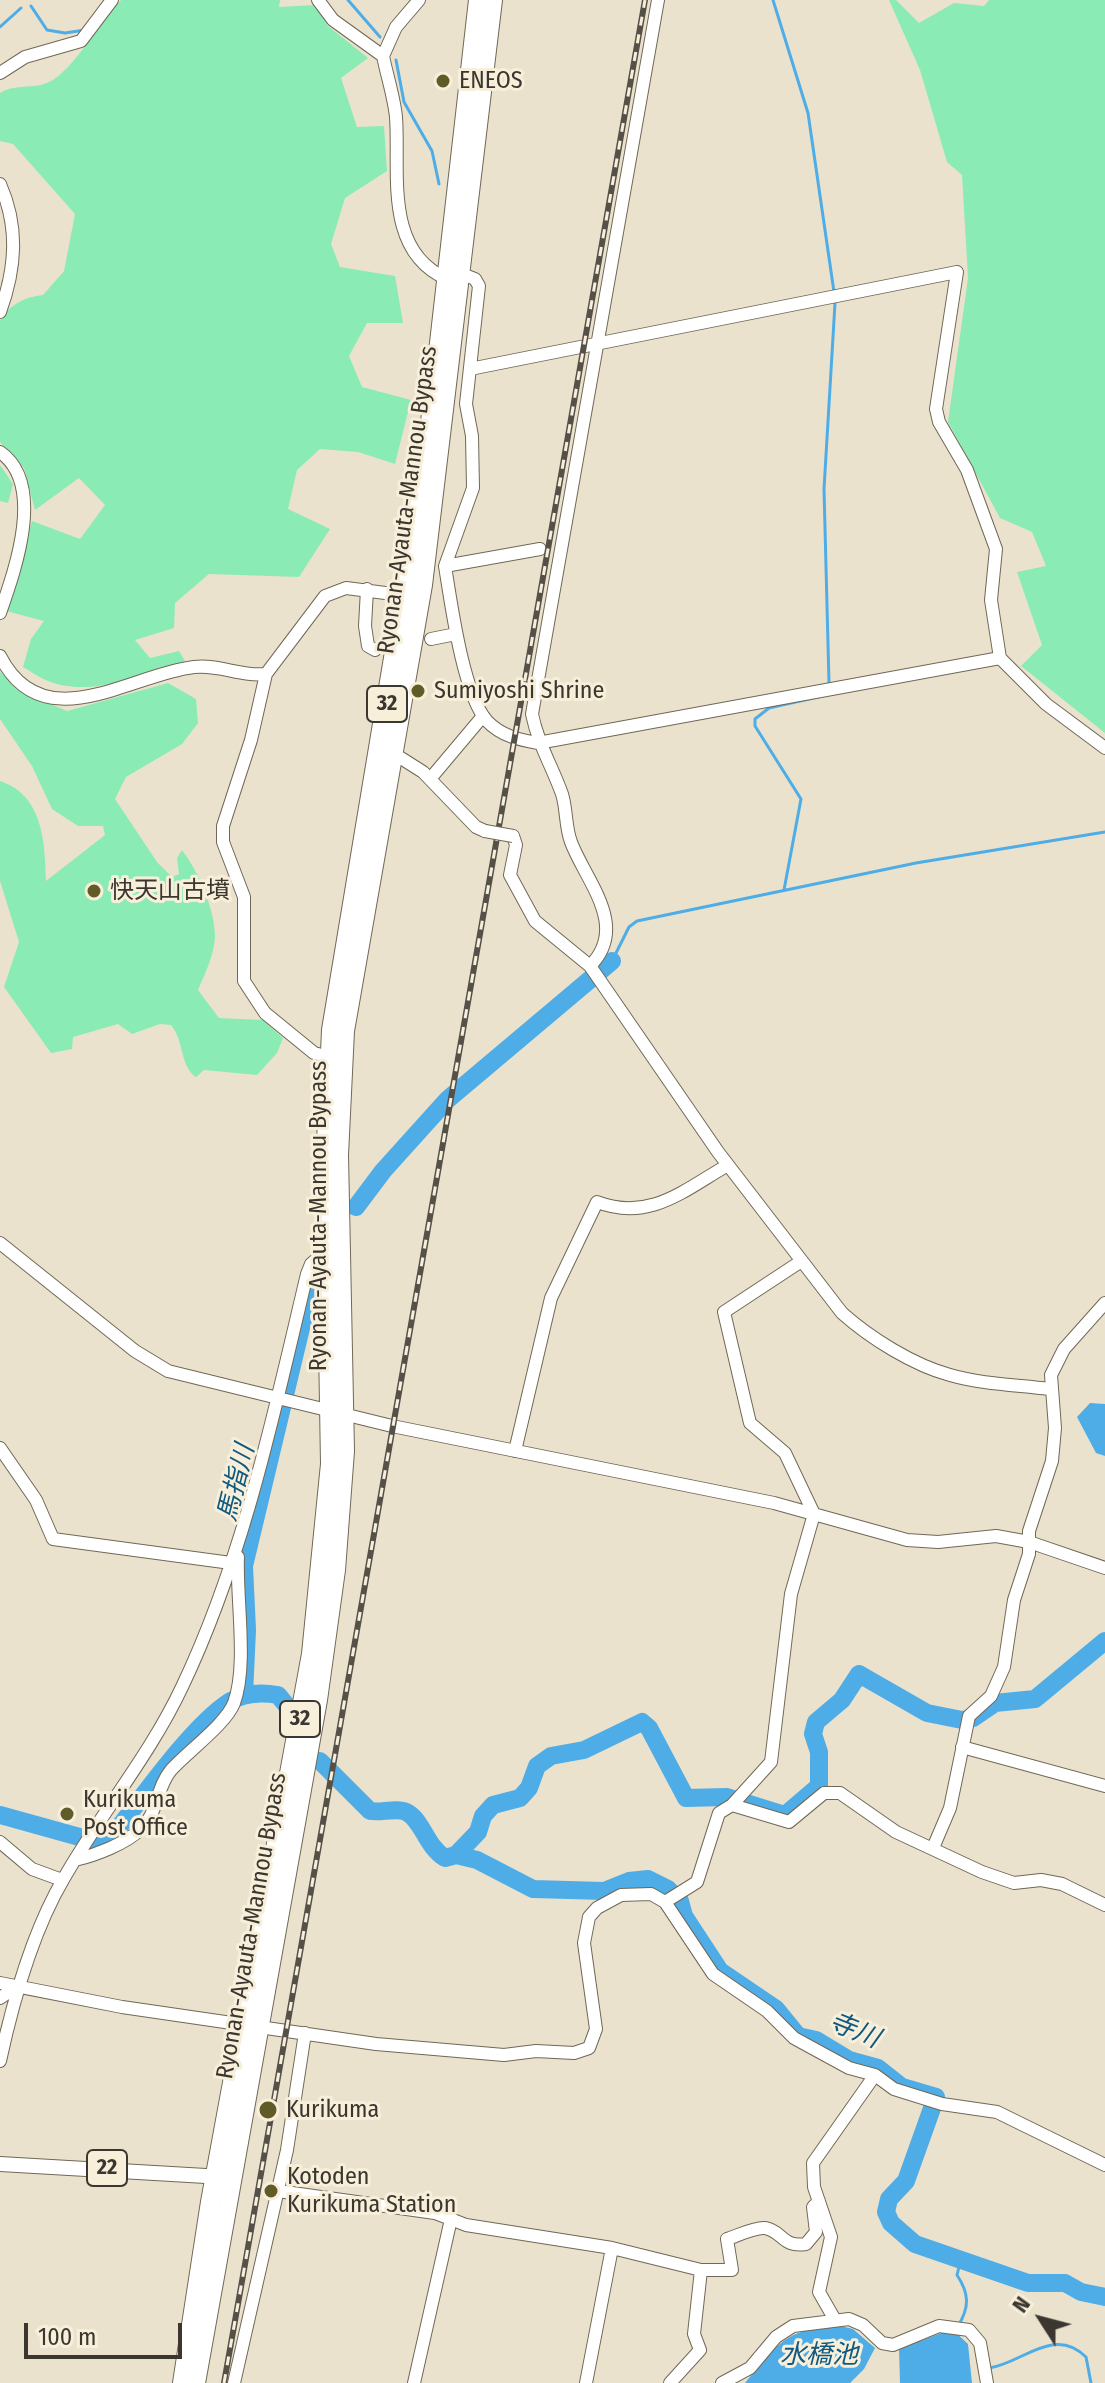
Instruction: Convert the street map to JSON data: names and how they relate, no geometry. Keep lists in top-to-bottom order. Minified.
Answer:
{"streets":{"highway":["Ryonan-Ayauta-Mannou Bypass","32"],"main road":["22"]},"crossings":[["Ryonan-Ayauta-Mannou Bypass","22"]],"water":["馬指川","寺川","水橋池"],"places":["ENEOS","Sumiyoshi Shrine","快天山古墳","Kurikuma Post Office","Kurikuma","Kotoden Kurikuma Station"],"scale_bar":"100 m","north":"top left"}
